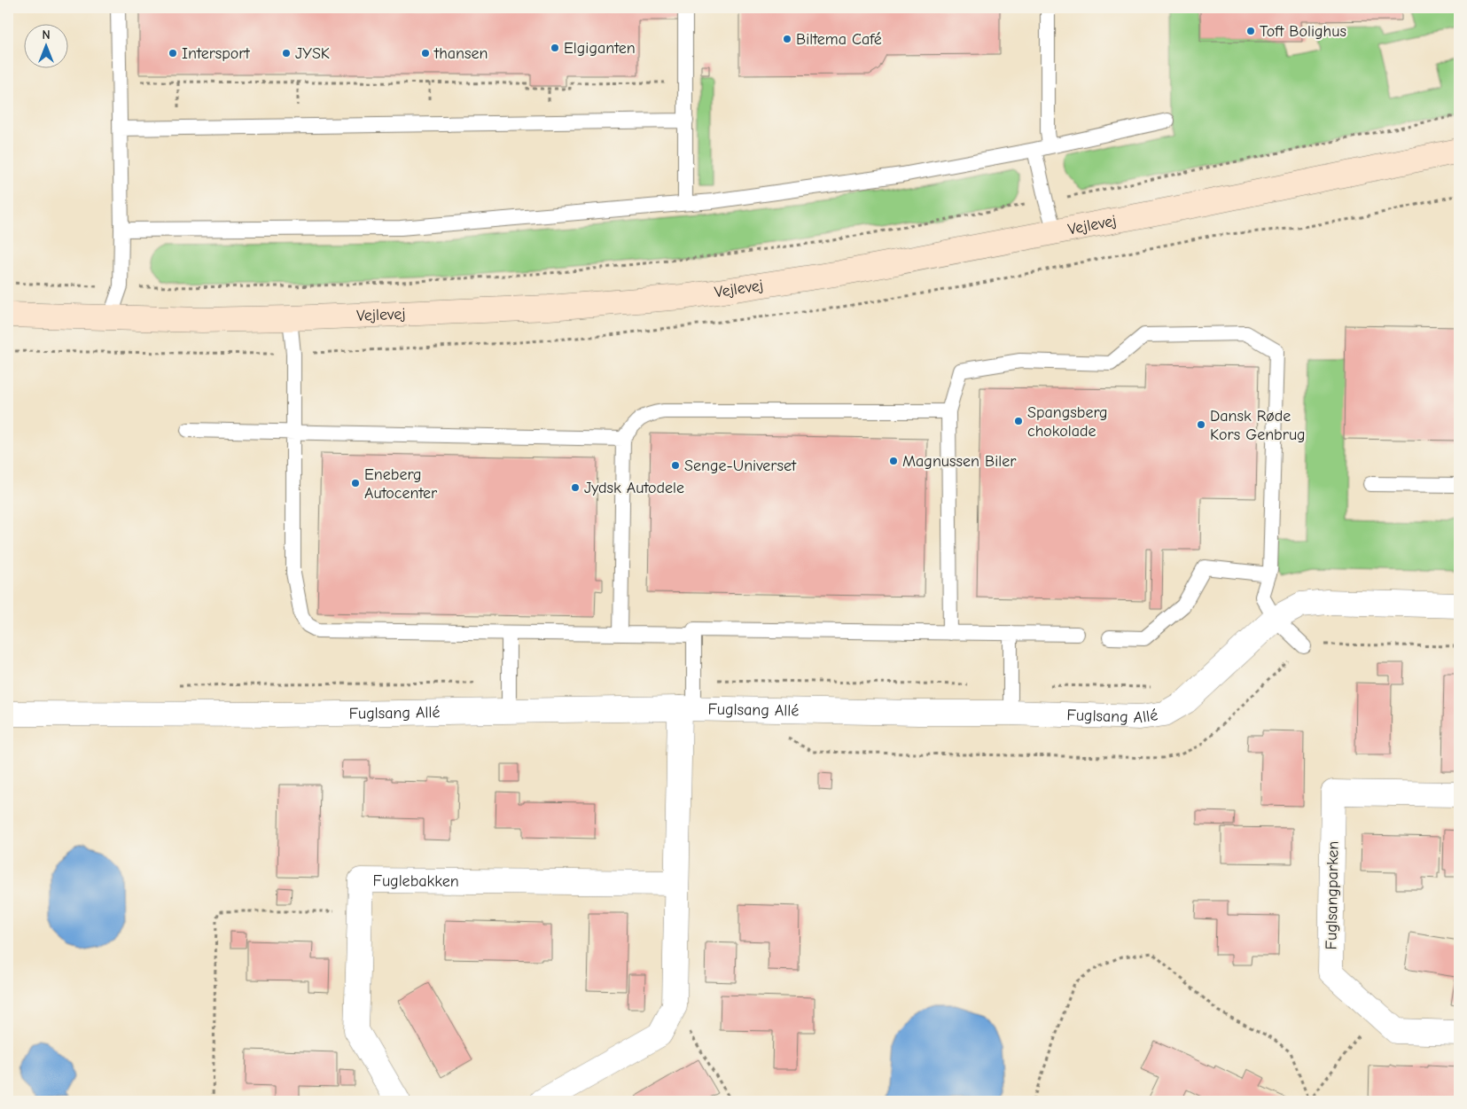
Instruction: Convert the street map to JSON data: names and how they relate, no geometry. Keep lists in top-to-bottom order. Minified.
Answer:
{"streets":{"street":["Vejlevej","Fuglsang Allé","Fuglebakken","Fuglsangparken"]},"places":["Toft Bolighus","Biltema Café","Elgiganten","Intersport","JYSK","thansen","Spangsberg chokolade","Dansk Røde Kors Genbrug","Magnussen Biler","Senge-Universet","Eneberg Autocenter","Jydsk Autodele"],"north":"top"}
